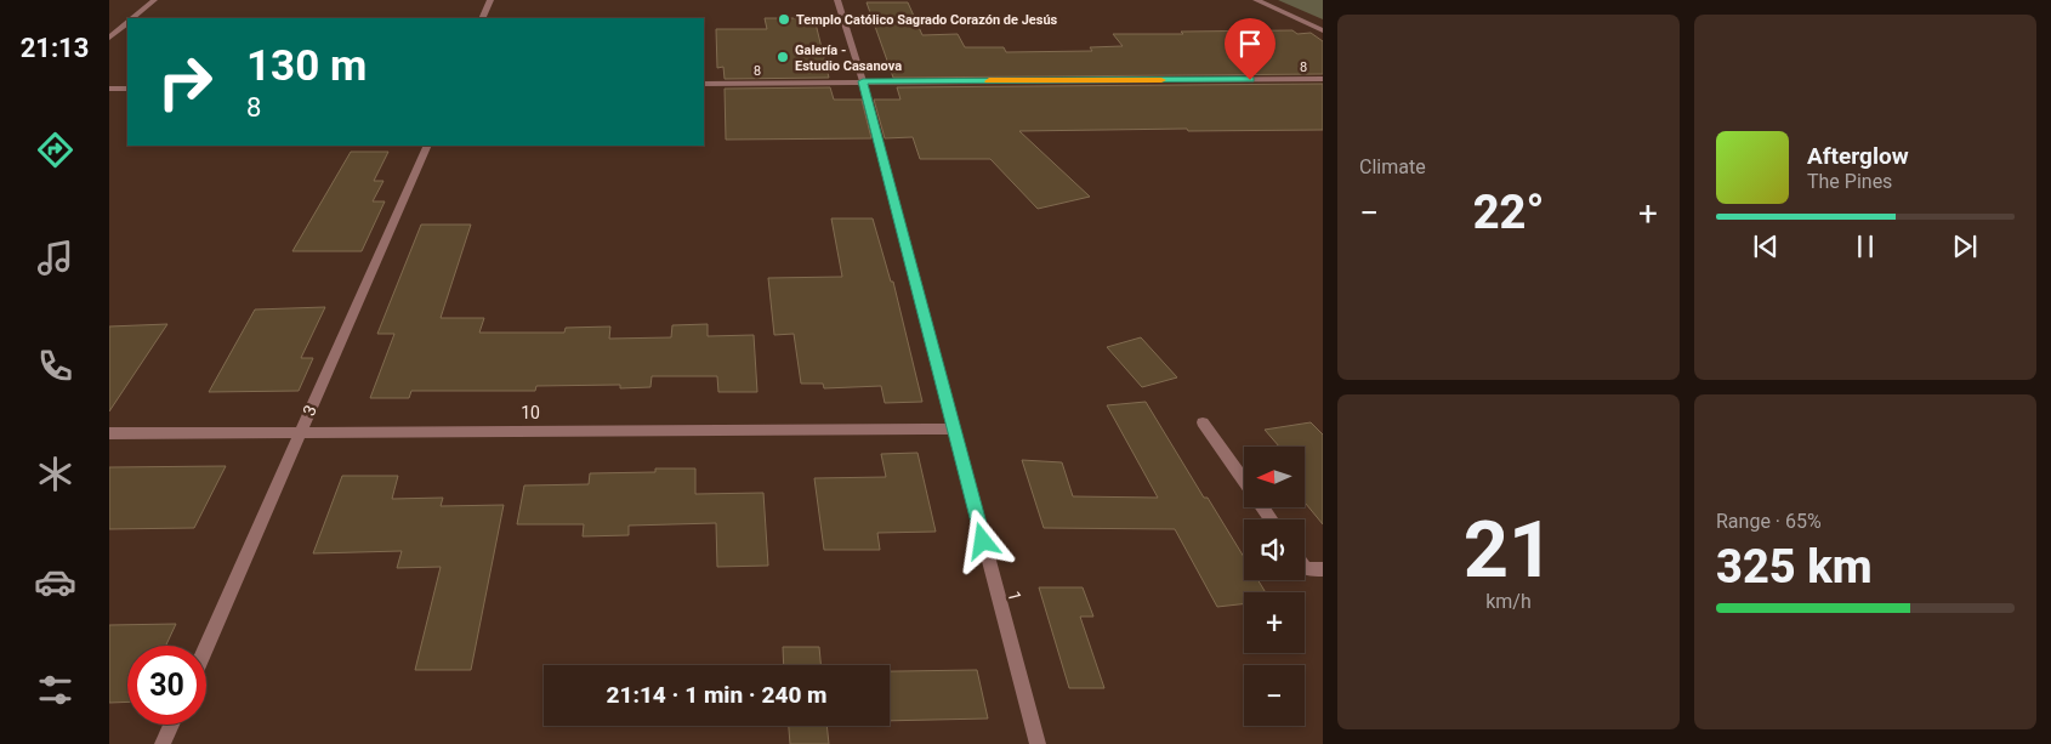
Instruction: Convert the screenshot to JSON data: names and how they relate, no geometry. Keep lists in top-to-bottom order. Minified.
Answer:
{"streets":{"street":["8","3","10","1"]},"crossings":[["8","1"],["3","10"],["10","1"]],"places":["Templo Católico Sagrado Corazón de Jesús","Galería - Estudio Casanova"],"north":"left","page":{"tabs":"21:13","tile":["Climate",["21","km/h"],["Range · 65%","325 km"]],"turn":["130 m","8"],"song":["Afterglow","The Pines"],"heat":["−","22°","+"],"map_buttons":["+","−"],"limit":"30","trip":"21:14 · 1 min · 240 m"}}
